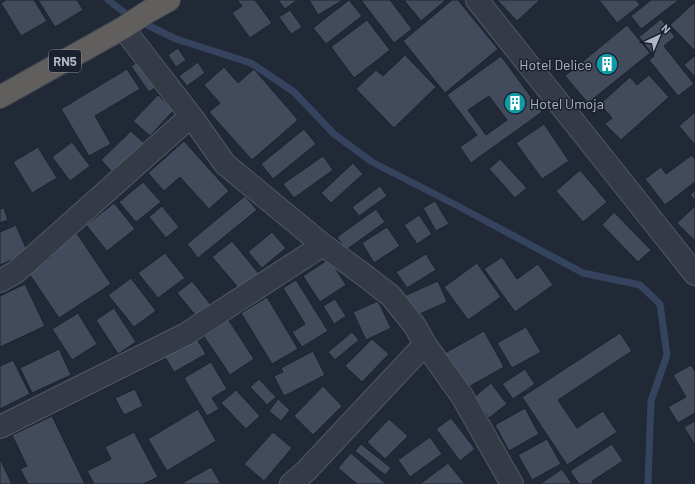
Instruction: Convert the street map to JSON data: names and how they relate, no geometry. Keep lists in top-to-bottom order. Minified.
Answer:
{"streets":{"highway":["RN5"]},"places":{"building":["Hotel Delice","Hotel Umoja"]},"north":"top right"}
